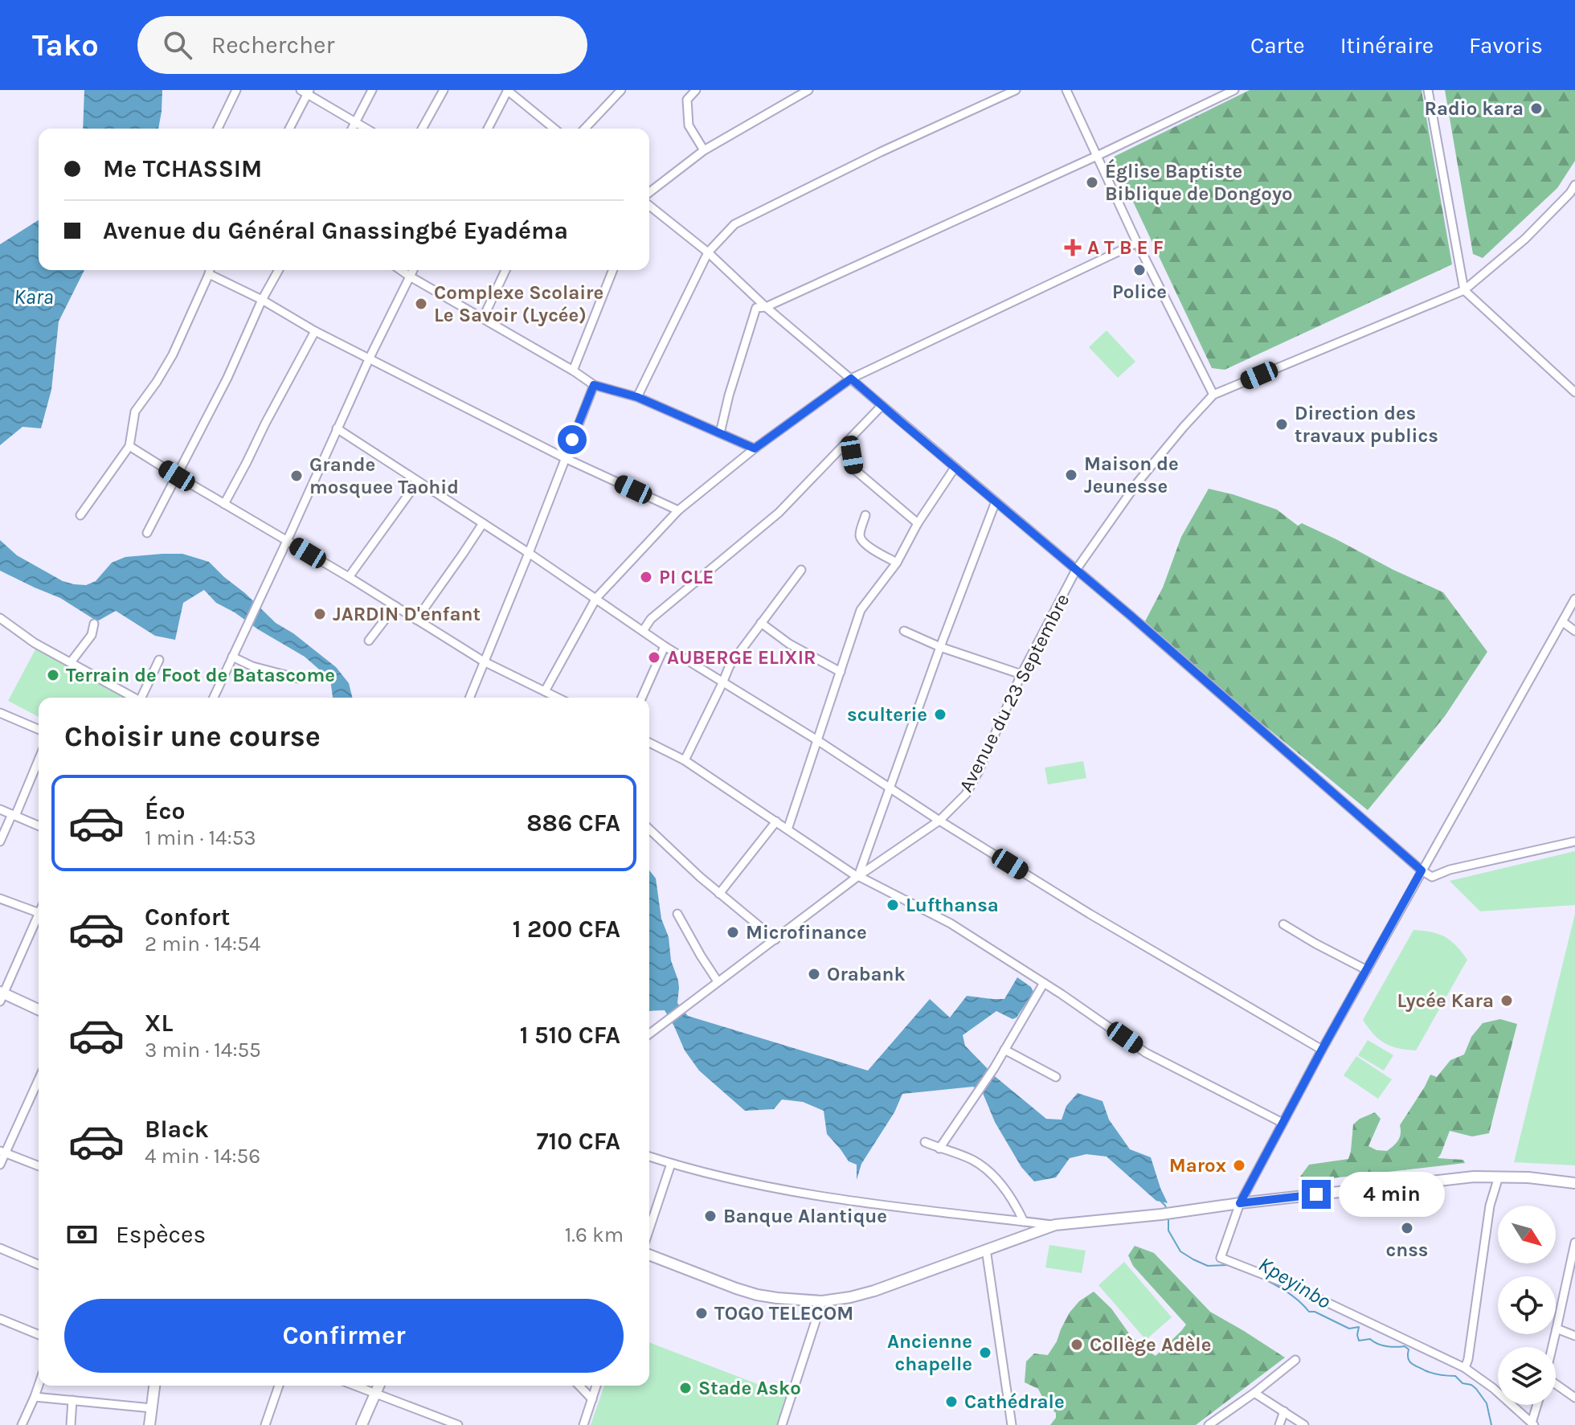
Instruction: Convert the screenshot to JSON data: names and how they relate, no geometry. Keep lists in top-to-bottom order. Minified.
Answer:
{"streets":{"street":["Avenue du 23 Septembre"]},"water":["Kara","Kpeyinbo"],"places":{"other":["Radio kara","Église Baptiste Biblique de Dongoyo","Police","Complexe Scolaire Le Savoir (Lycée)","Direction des travaux publics","Maison de Jeunesse","Grande mosquee Taohid","PI CLE","JARDIN D'enfant","AUBERGE ELIXIR","Terrain de Foot de Batascome","sculterie","Lufthansa","Microfinance","Orabank","Lycée Kara","Marox","Banque Alantique","cnss","TOGO TELECOM","Collège Adèle","Ancienne chapelle","Stade Asko","Cathédrale"],"health":["A T B E F"]},"north":"bottom right","page":{"header":"Tako","search":"Rechercher","nav":["Carte","Itinéraire","Favoris"],"banner":["Me TCHASSIM","Avenue du Général Gnassingbé Eyadéma"],"heading":"Choisir une course","list":[{"name":"Éco","note":"1 min · 14:53","value":"886 CFA"},{"name":"Confort","note":"2 min · 14:54","value":"1 200 CFA"},{"name":"XL","note":"3 min · 14:55","value":"1 510 CFA"},{"name":"Black","note":"4 min · 14:56","value":"710 CFA"}],"bubble":"4 min","pay":["Espèces","1.6 km"],"buttons":"Confirmer"}}
